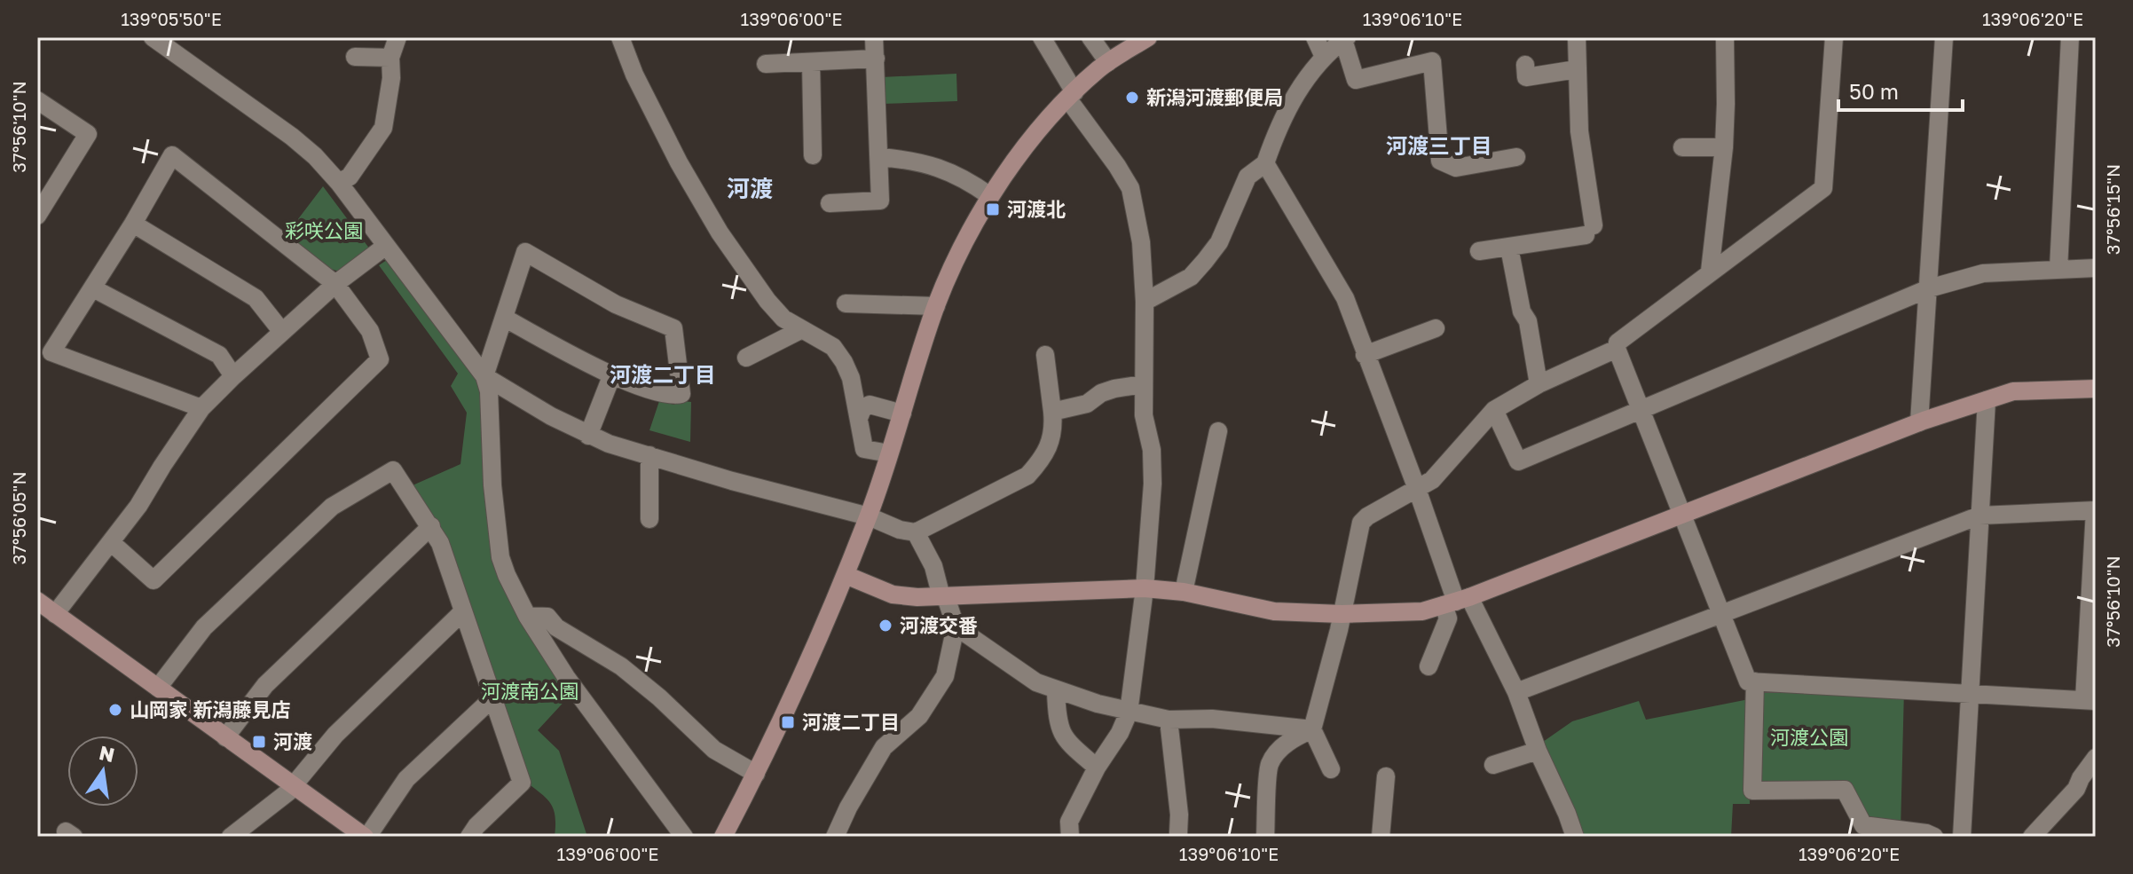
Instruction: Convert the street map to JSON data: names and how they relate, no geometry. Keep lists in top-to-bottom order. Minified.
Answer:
{"districts":["河渡三丁目","河渡","河渡二丁目"],"parks":["彩咲公園","河渡南公園","河渡公園"],"places":{"other":["新潟河渡郵便局","河渡交番","山岡家 新潟藤見店"],"transit":["河渡北","河渡二丁目","河渡"]},"scale_bar":"50 m","north":"top","coordinates":["139°05'50\"E","139°06'00\"E","139°06'10\"E","139°06'20\"E","37°56'10\"N","37°56'15\"N","37°56'05\"N"]}
